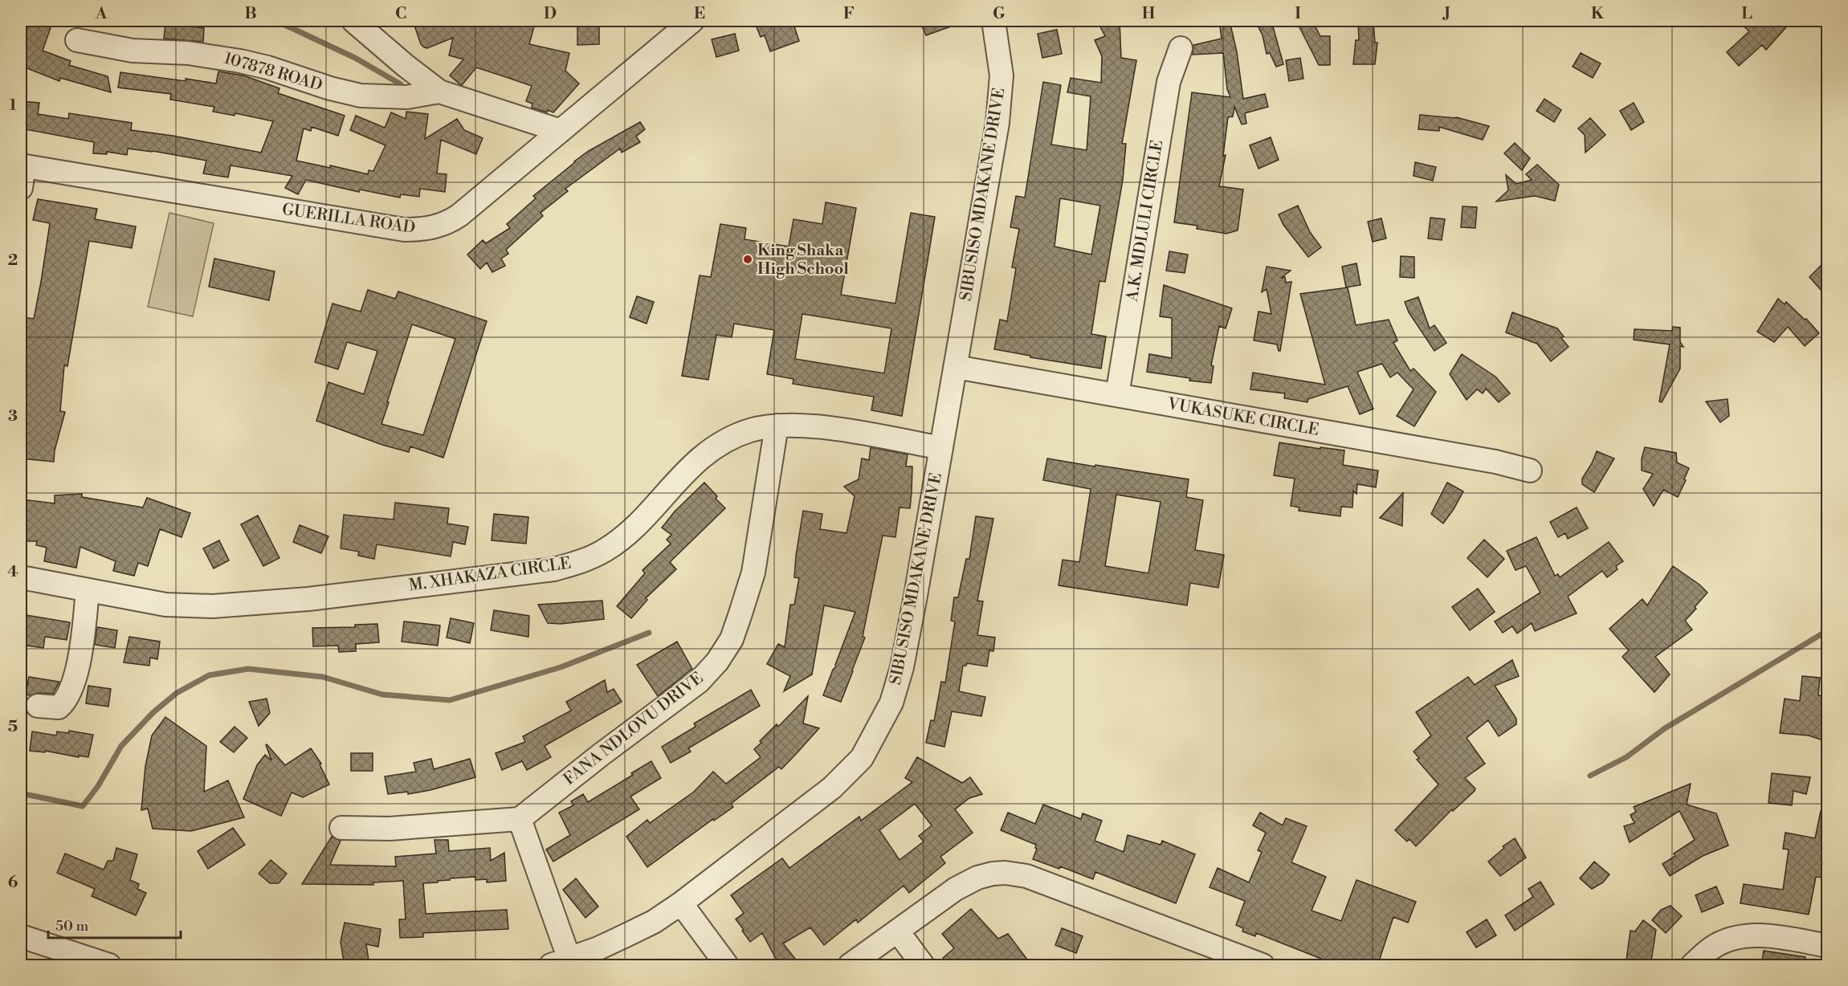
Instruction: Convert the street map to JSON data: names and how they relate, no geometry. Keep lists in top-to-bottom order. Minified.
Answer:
{"streets":{"street":["107878 ROAD","SIBUSISO MDAKANE DRIVE","GUERILLA ROAD","A.K. MDLULI CIRCLE","VUKASUKE CIRCLE","M. XHAKAZA CIRCLE","FANA NDLOVU DRIVE"]},"crossings":[["SIBUSISO MDAKANE DRIVE","VUKASUKE CIRCLE"],["SIBUSISO MDAKANE DRIVE","M. XHAKAZA CIRCLE"],["A.K. MDLULI CIRCLE","VUKASUKE CIRCLE"],["M. XHAKAZA CIRCLE","FANA NDLOVU DRIVE"]],"places":["King Shaka High School"],"scale_bar":"50 m","grid":{"columns":["A","B","C","D","E","F","G","H","I","J","K","L"],"rows":["1","2","3","4","5","6"]}}
